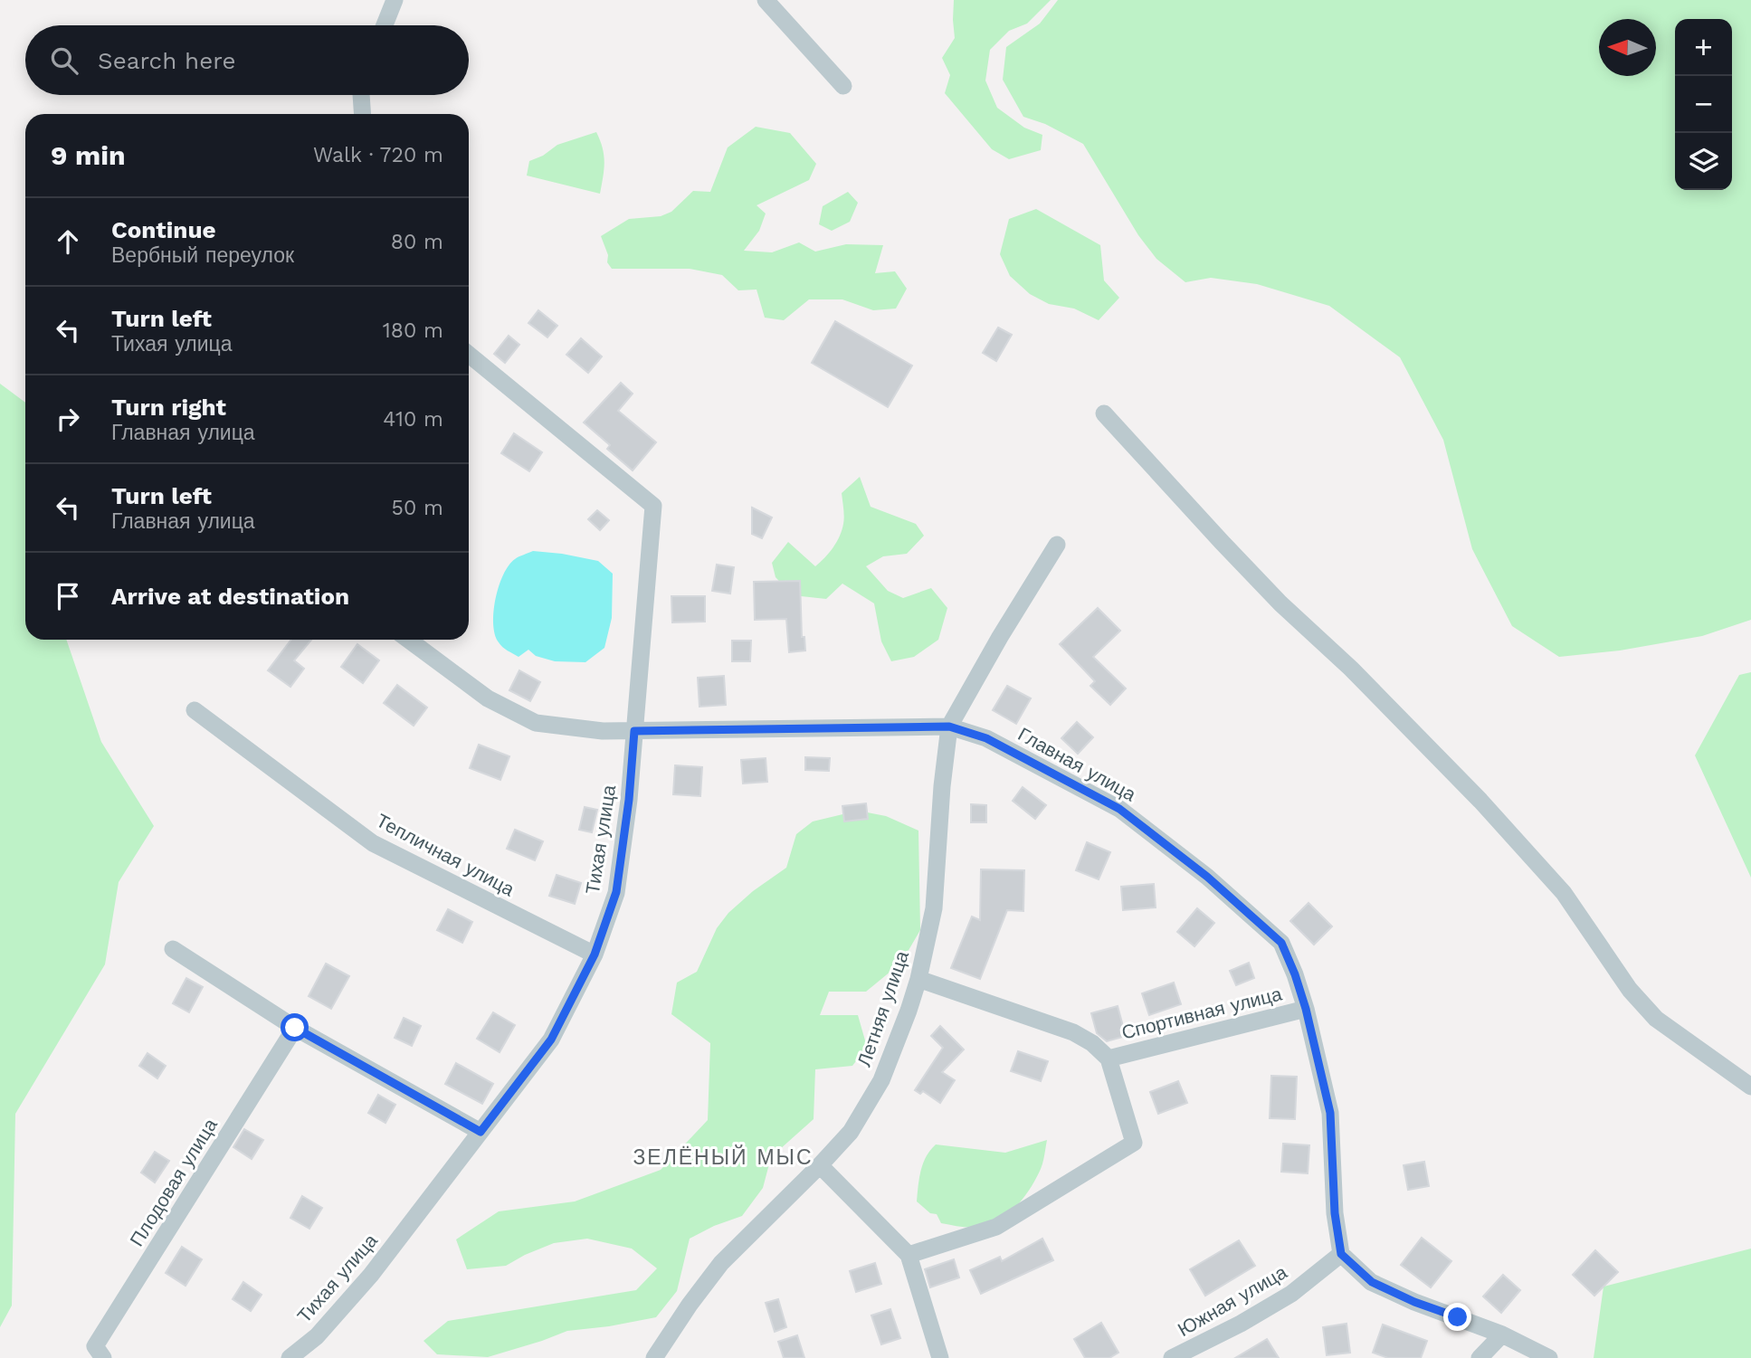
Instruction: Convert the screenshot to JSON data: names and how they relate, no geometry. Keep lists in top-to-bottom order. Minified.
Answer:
{"streets":{"street":["Главная улица","Тихая улица","Тепличная улица","Летняя улица","Спортивная улица","Плодовая улица","Южная улица"]},"crossings":[["Главная улица","Тихая улица"],["Главная улица","Летняя улица"],["Главная улица","Спортивная улица"],["Главная улица","Южная улица"],["Тихая улица","Тепличная улица"],["Летняя улица","Спортивная улица"]],"districts":["ЗЕЛЁНЫЙ МЫС"],"north":"left","page":{"map_buttons":["+","−"],"search":"Search here","heading":["9 min","Walk · 720 m"],"list":[["Continue","Вербный переулок","80 m"],["Turn left","Тихая улица","180 m"],["Turn right","Главная улица","410 m"],["Turn left","Главная улица","50 m"],"Arrive at destination"]}}
